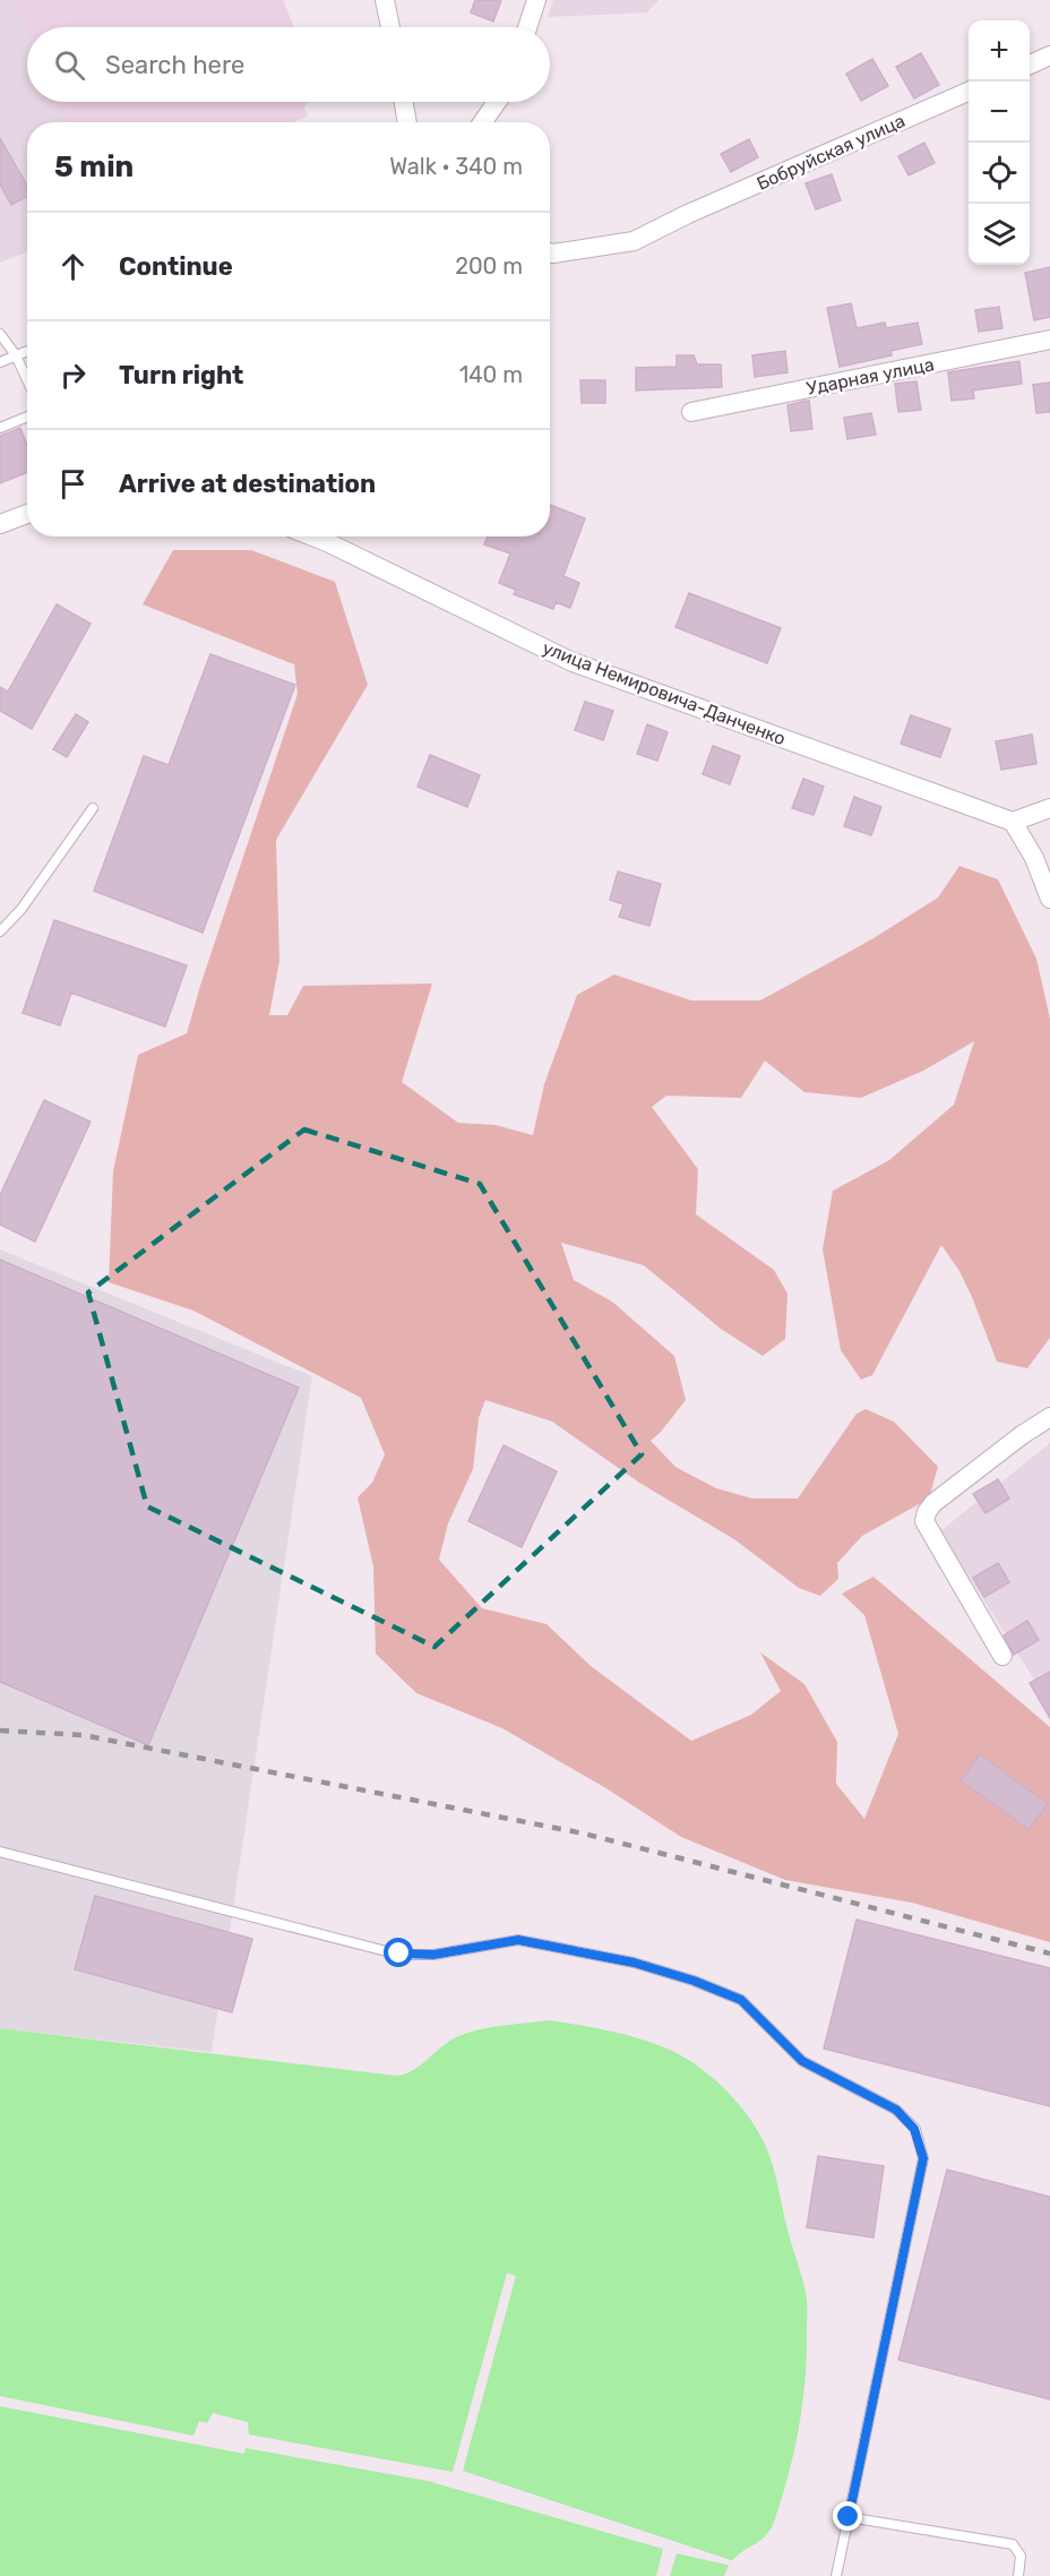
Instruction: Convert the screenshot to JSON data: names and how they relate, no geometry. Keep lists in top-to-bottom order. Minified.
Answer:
{"streets":{"street":["Бобруйская улица","Ударная улица","улица Немировича-Данченко"]},"page":{"map_buttons":["+","−"],"search":"Search here","heading":["5 min","Walk · 340 m"],"list":[["Continue","200 m"],["Turn right","140 m"],"Arrive at destination"]}}
